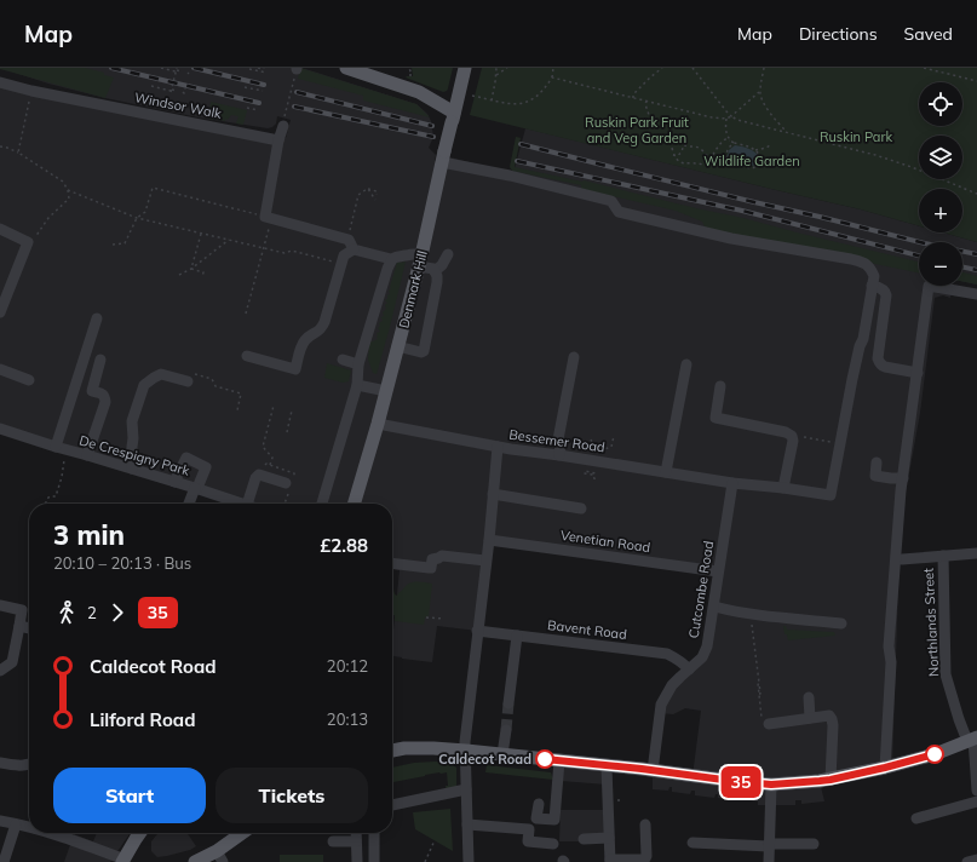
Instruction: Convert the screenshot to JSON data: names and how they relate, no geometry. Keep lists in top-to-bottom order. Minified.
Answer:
{"streets":{"main road":["Denmark Hill"],"street":["Windsor Walk","Bessemer Road","De Crespigny Park","Venetian Road","Cutcombe Road","Northlands Street","Bavent Road"]},"crossings":[["Denmark Hill","Bessemer Road"],["Bessemer Road","Cutcombe Road"],["Venetian Road","Cutcombe Road"],["Cutcombe Road","Bavent Road"]],"parks":["Ruskin Park Fruit and Veg Garden","Ruskin Park","Wildlife Garden"],"places":["Caldecot Road"],"lines":["bus line 35"],"page":{"header":"Map","nav":["Map","Directions","Saved"],"on_map":"35","map_buttons":["+","−"],"heading":["3 min","20:10 – 20:13 · Bus","£2.88"],"legs":["2","35"],"list":[{"name":"Caldecot Road","value":"20:12"},{"name":"Lilford Road","value":"20:13"}],"buttons":["Start","Tickets"]}}
